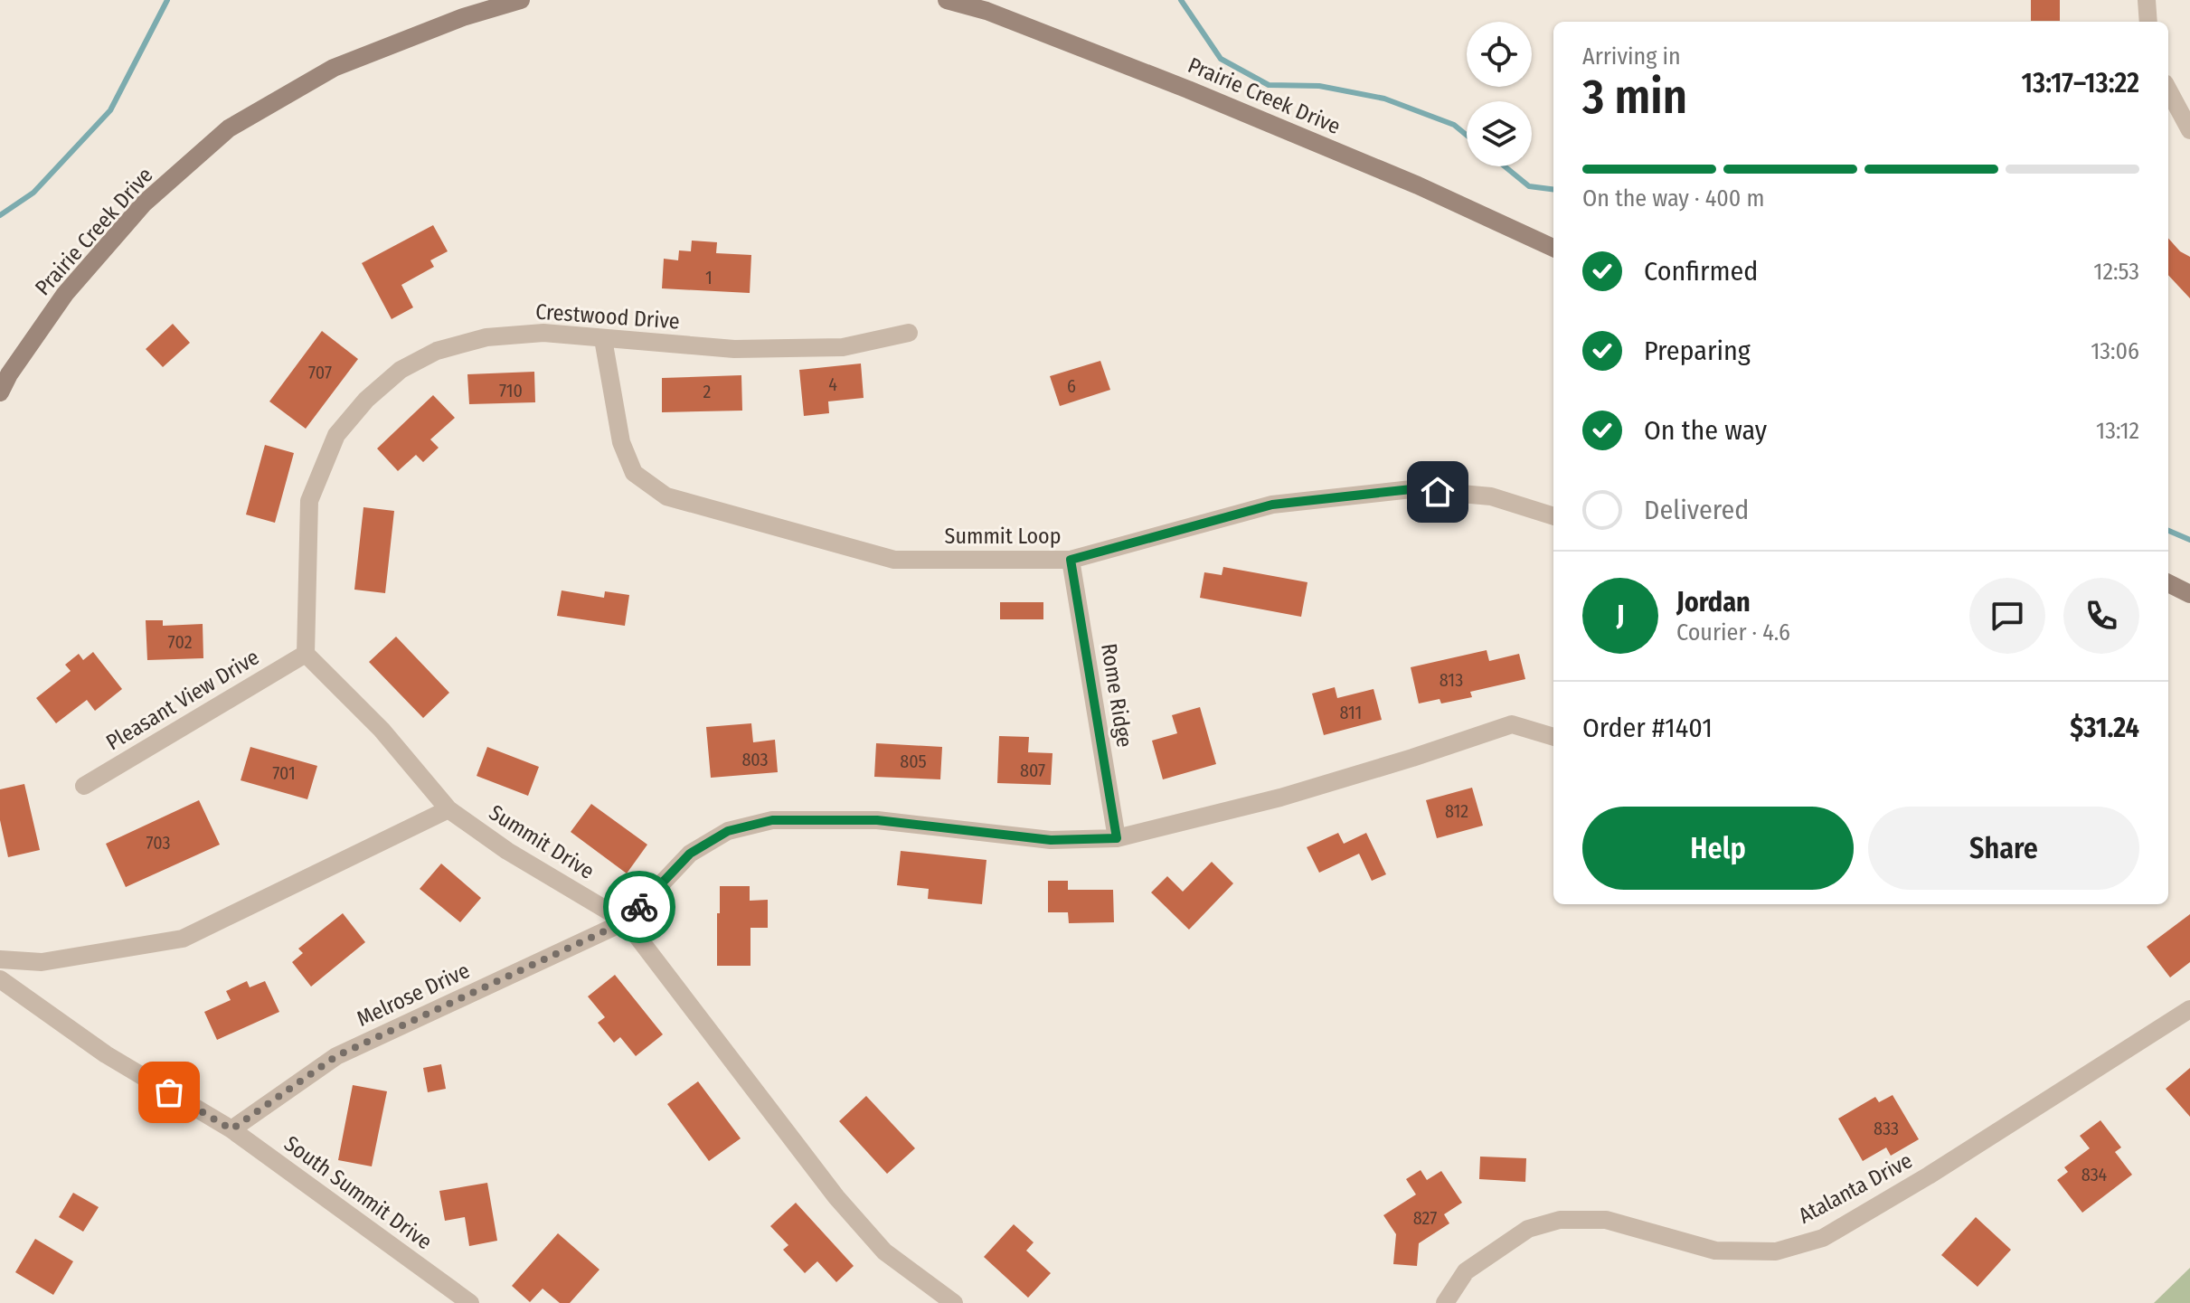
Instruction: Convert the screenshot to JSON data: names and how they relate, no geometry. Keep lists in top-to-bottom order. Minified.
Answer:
{"streets":{"main road":["Prairie Creek Drive"],"street":["Crestwood Drive","Summit Loop","Rome Ridge","Pleasant View Drive","Summit Drive","Melrose Drive","Atalanta Drive","South Summit Drive"]},"crossings":[["Crestwood Drive","Summit Loop"],["Crestwood Drive","Pleasant View Drive"],["Summit Loop","Rome Ridge"],["Summit Drive","Melrose Drive"],["Melrose Drive","South Summit Drive"]],"house_numbers":["1","707","4","6","710","2","702","813","811","803","805","807","701","812","703","833","834","827"],"page":{"heading":["3 min","Arriving in","13:17–13:22"],"panel":["Jordan","Courier · 4.6","Order #1401","$31.24"],"bar":"On the way · 400 m","list":[["Confirmed","12:53"],["Preparing","13:06"],["On the way","13:12"],"Delivered"],"round":"J","buttons":["Help","Share"]}}
